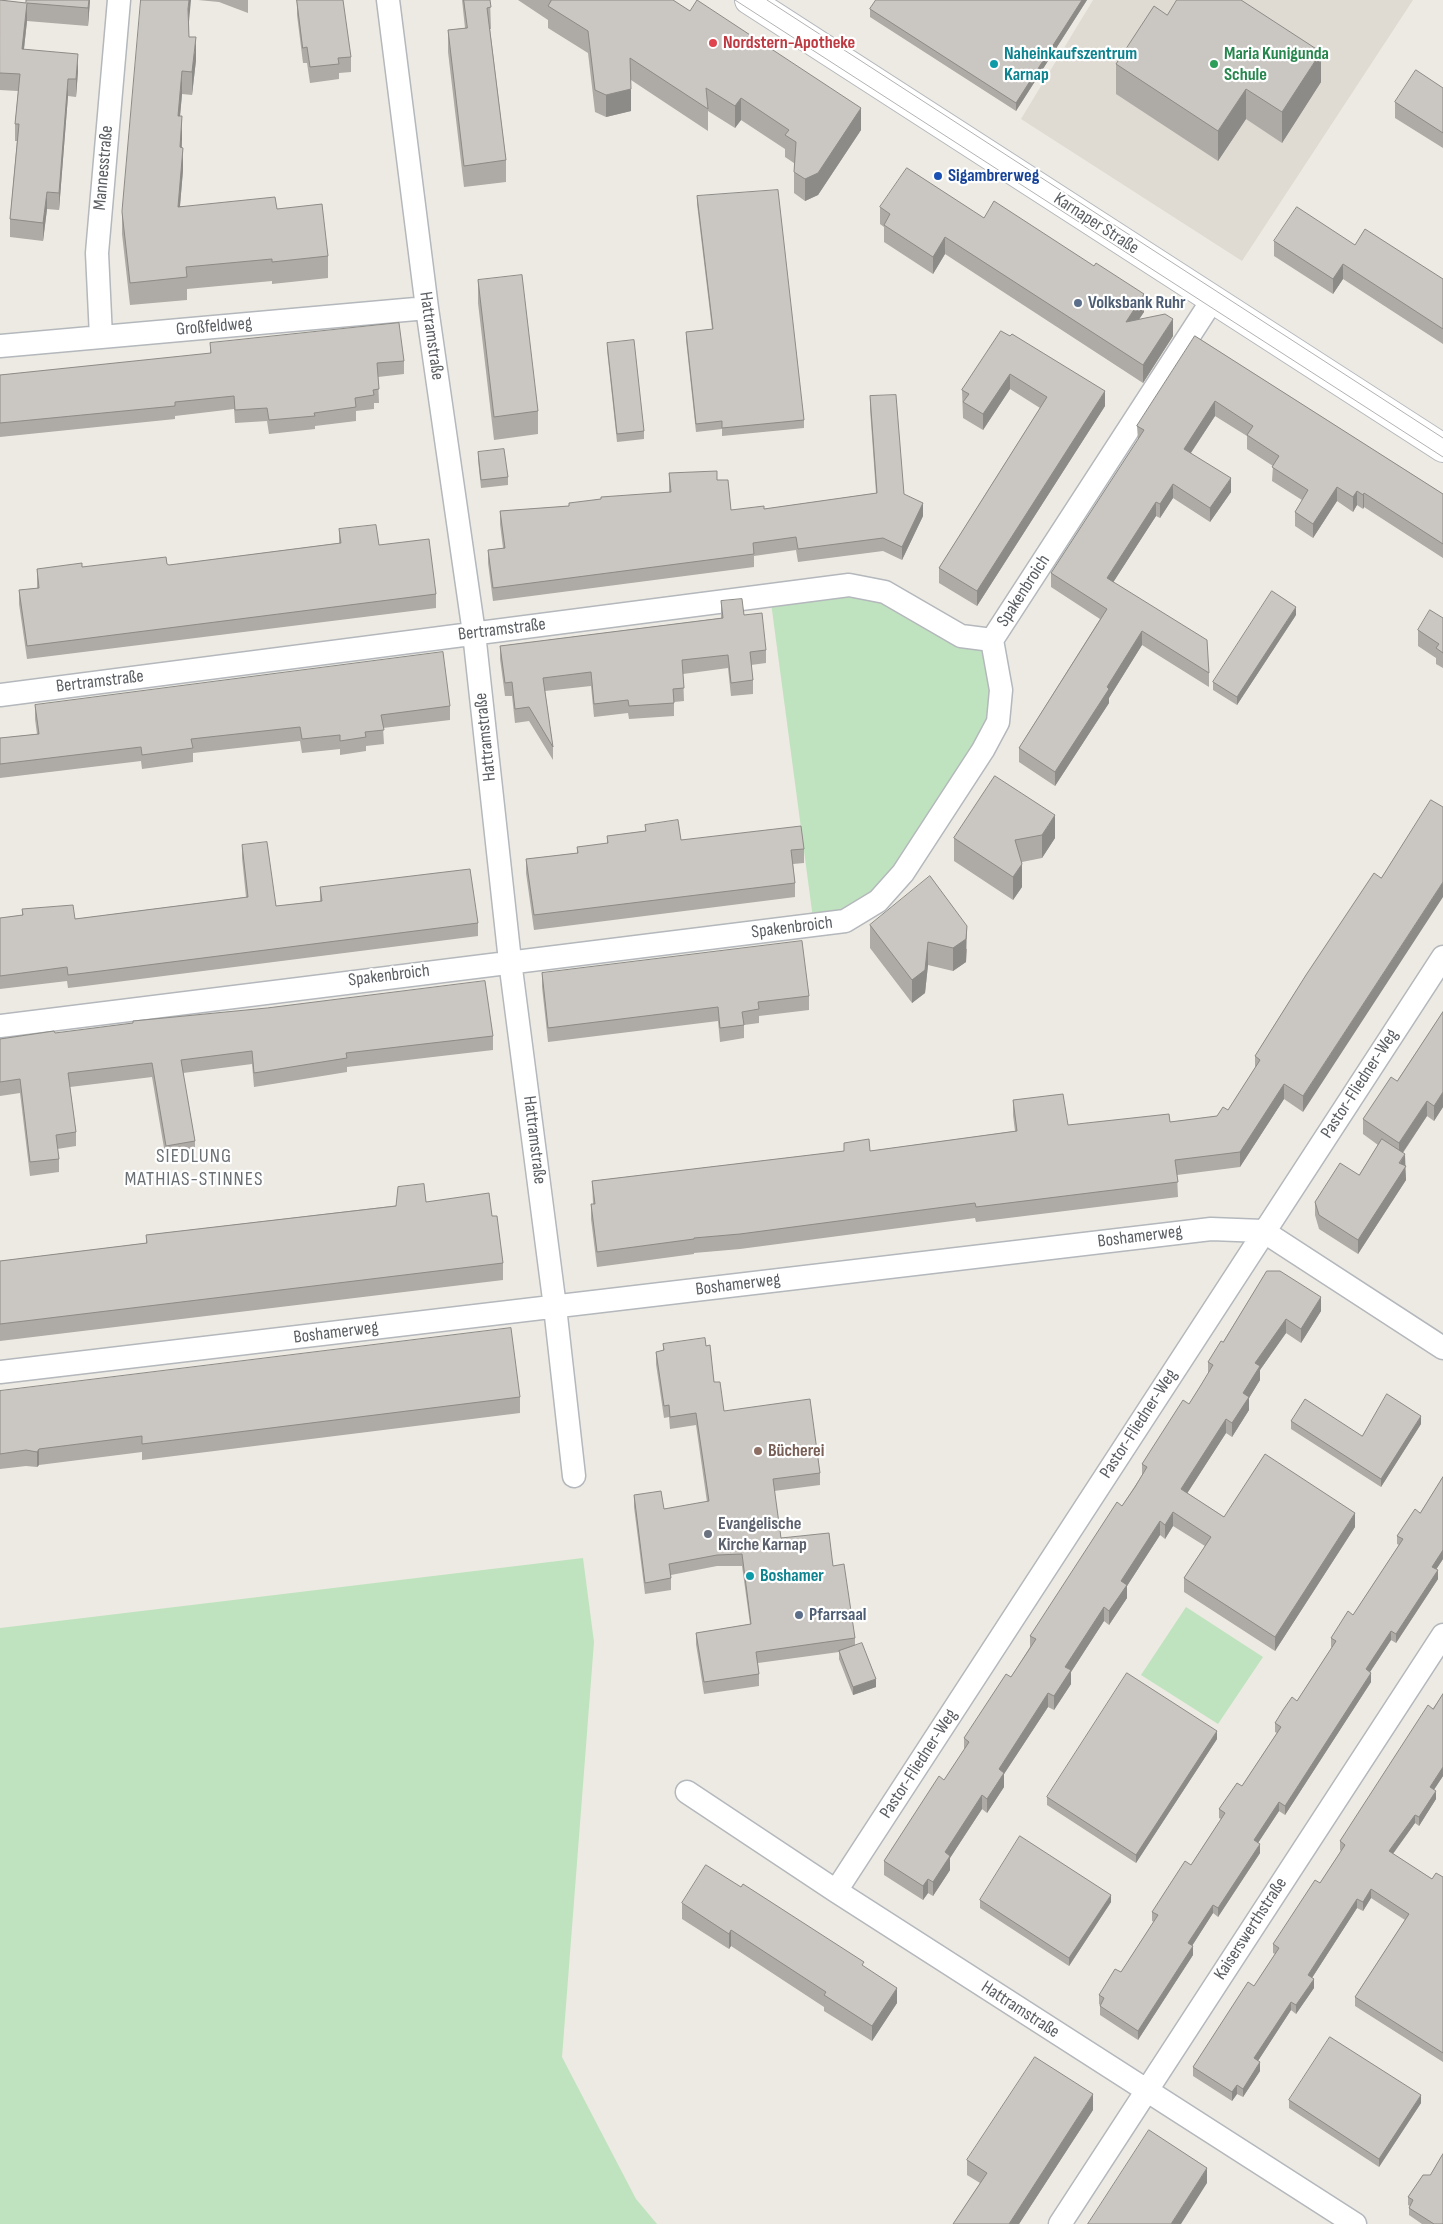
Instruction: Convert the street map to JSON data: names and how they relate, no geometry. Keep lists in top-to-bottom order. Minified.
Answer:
{"streets":{"main road":["Karnaper Straße"],"street":["Mannesstraße","Großfeldweg","Hattramstraße","Spakenbroich","Bertramstraße","Pastor-Fliedner-Weg","Boshamerweg","Kaiserswerthstraße"]},"crossings":[["Mannesstraße","Großfeldweg"],["Karnaper Straße","Spakenbroich"],["Großfeldweg","Hattramstraße"],["Hattramstraße","Spakenbroich"],["Hattramstraße","Bertramstraße"],["Hattramstraße","Pastor-Fliedner-Weg"],["Hattramstraße","Boshamerweg"],["Hattramstraße","Kaiserswerthstraße"],["Spakenbroich","Bertramstraße"],["Pastor-Fliedner-Weg","Boshamerweg"]],"districts":["SIEDLUNG MATHIAS-STINNES"],"places":["Nordstern-Apotheke","Naheinkaufszentrum Karnap","Maria Kunigunda Schule","Sigambrerweg","Volksbank Ruhr","Bücherei","Evangelische Kirche Karnap","Boshamer","Pfarrsaal"]}
